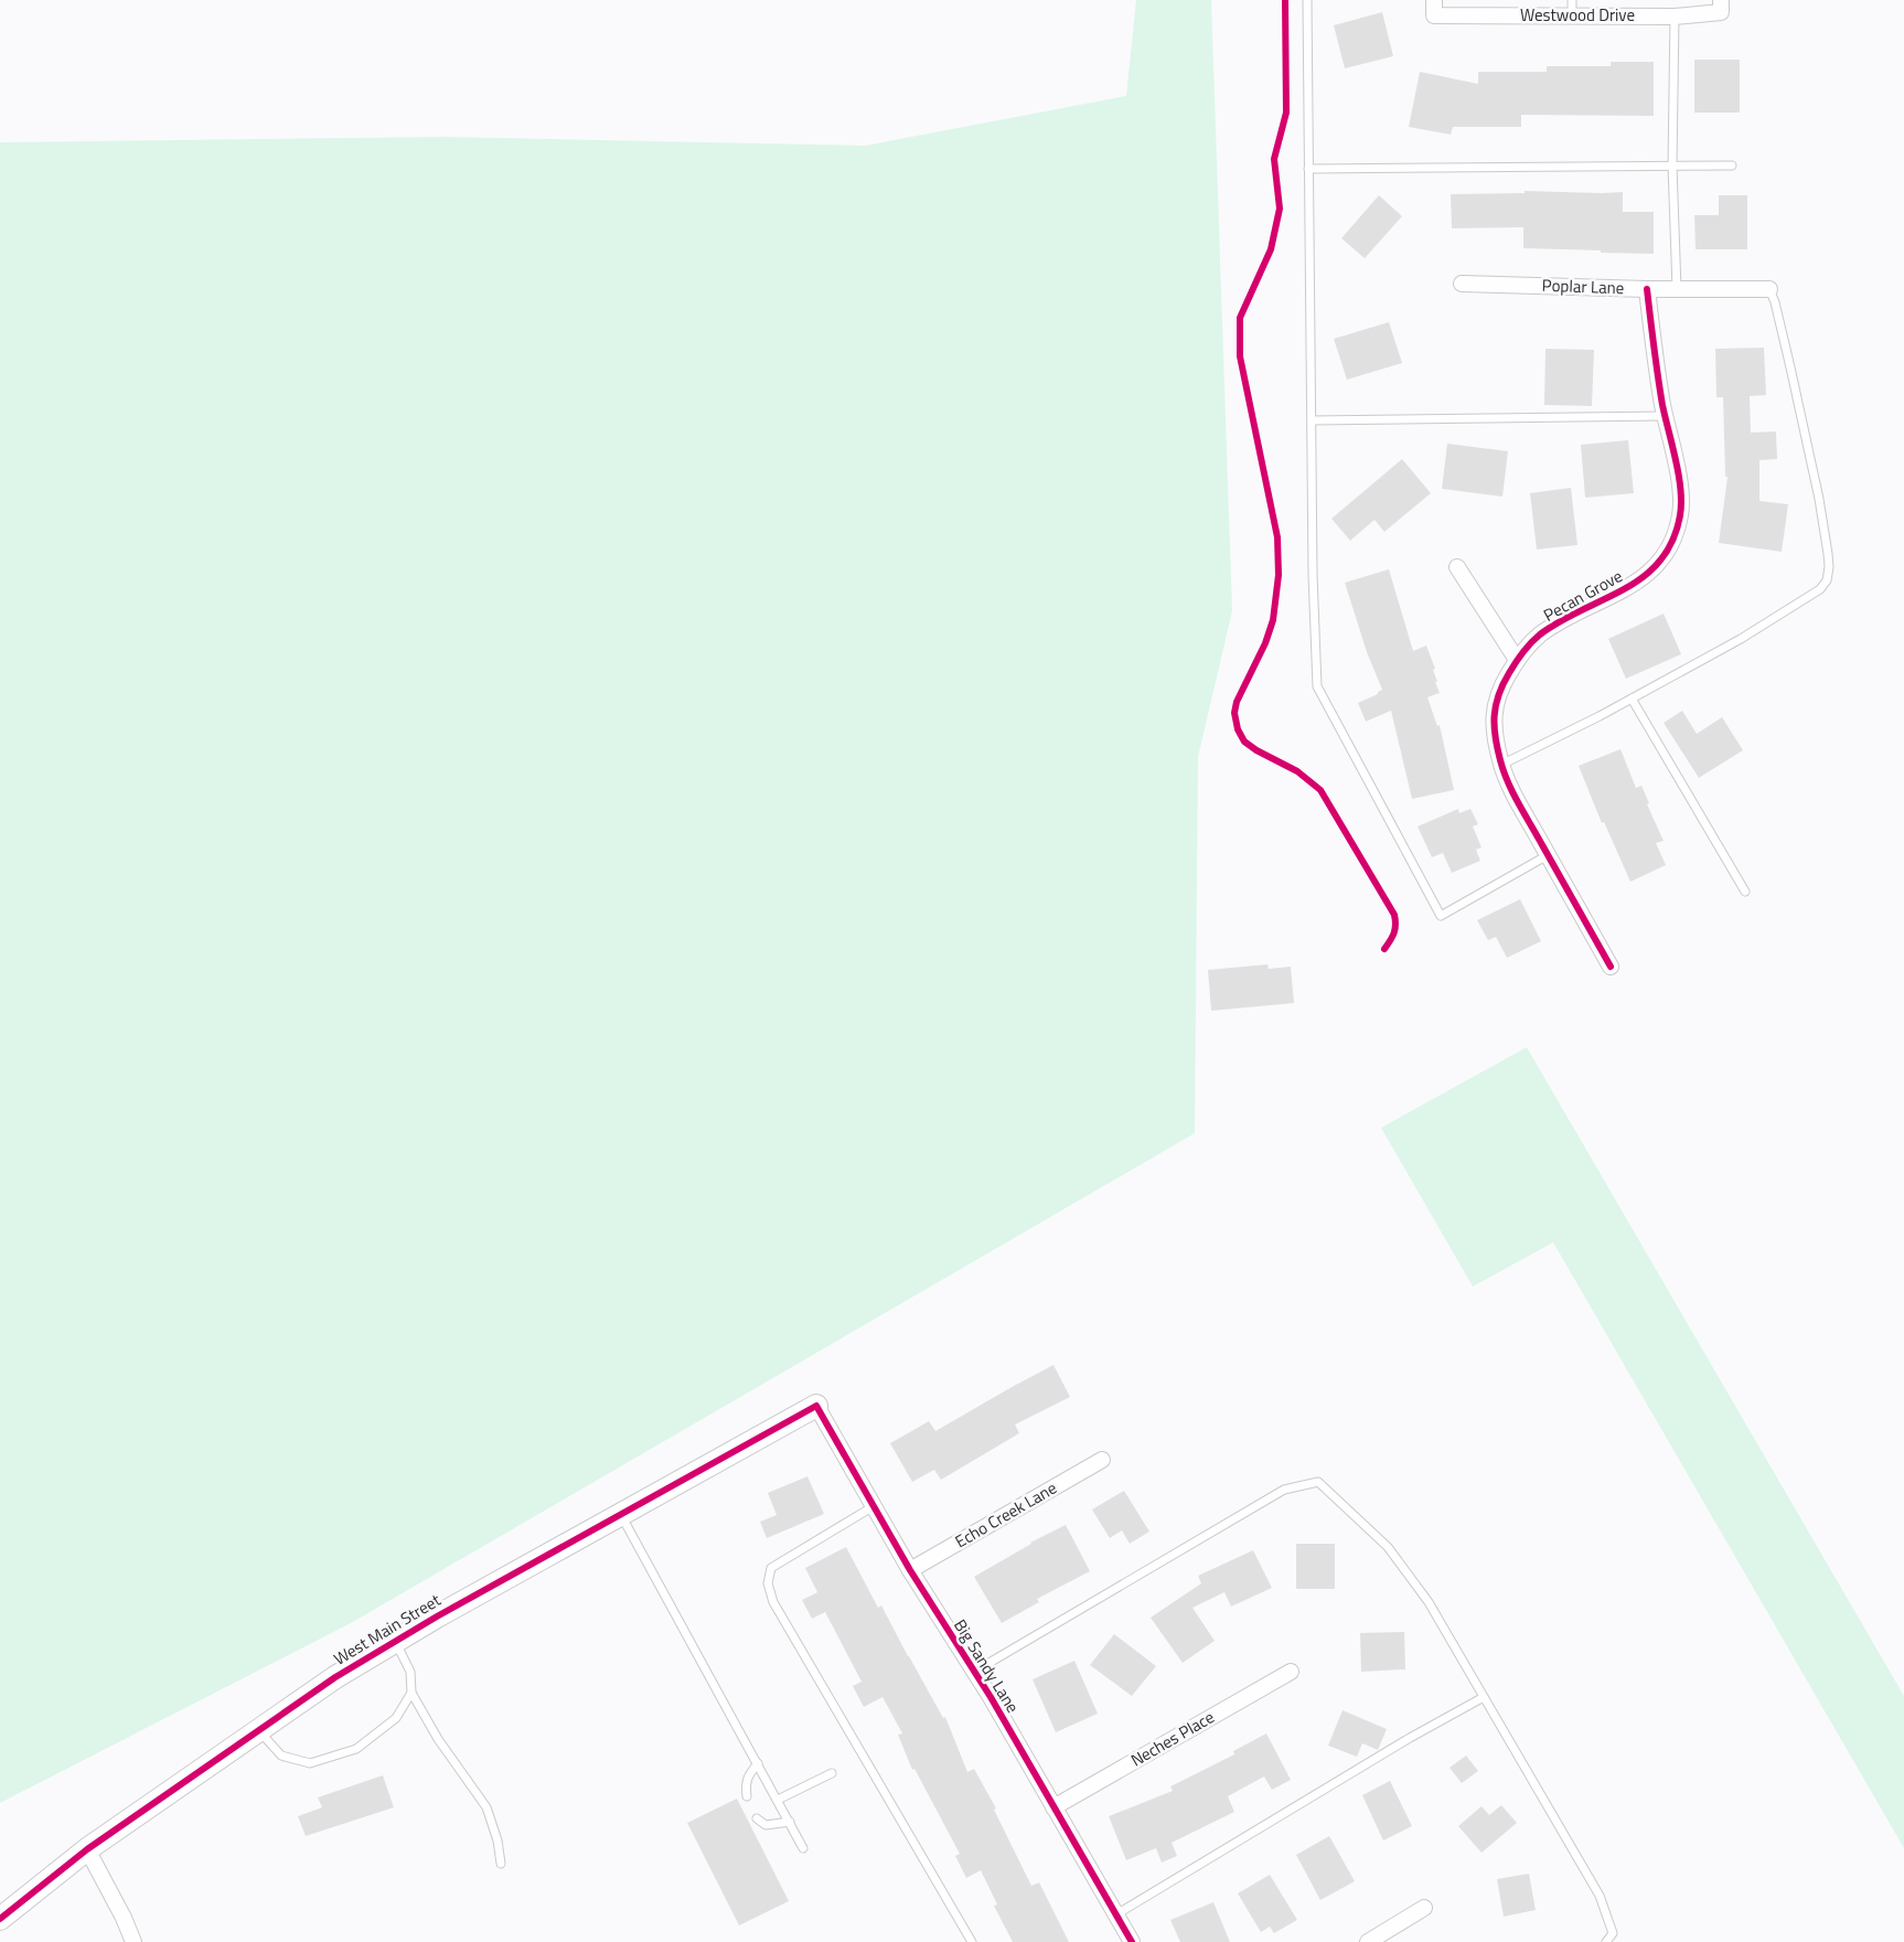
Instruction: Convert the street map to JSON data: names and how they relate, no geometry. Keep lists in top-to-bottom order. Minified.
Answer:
{"streets":{"street":["Westwood Drive","Poplar Lane","Pecan Grove","Echo Creek Lane","West Main Street","Big Sandy Lane","Neches Place"]},"crossings":[["Poplar Lane","Pecan Grove"],["Echo Creek Lane","Big Sandy Lane"],["West Main Street","Big Sandy Lane"],["Big Sandy Lane","Neches Place"]]}
